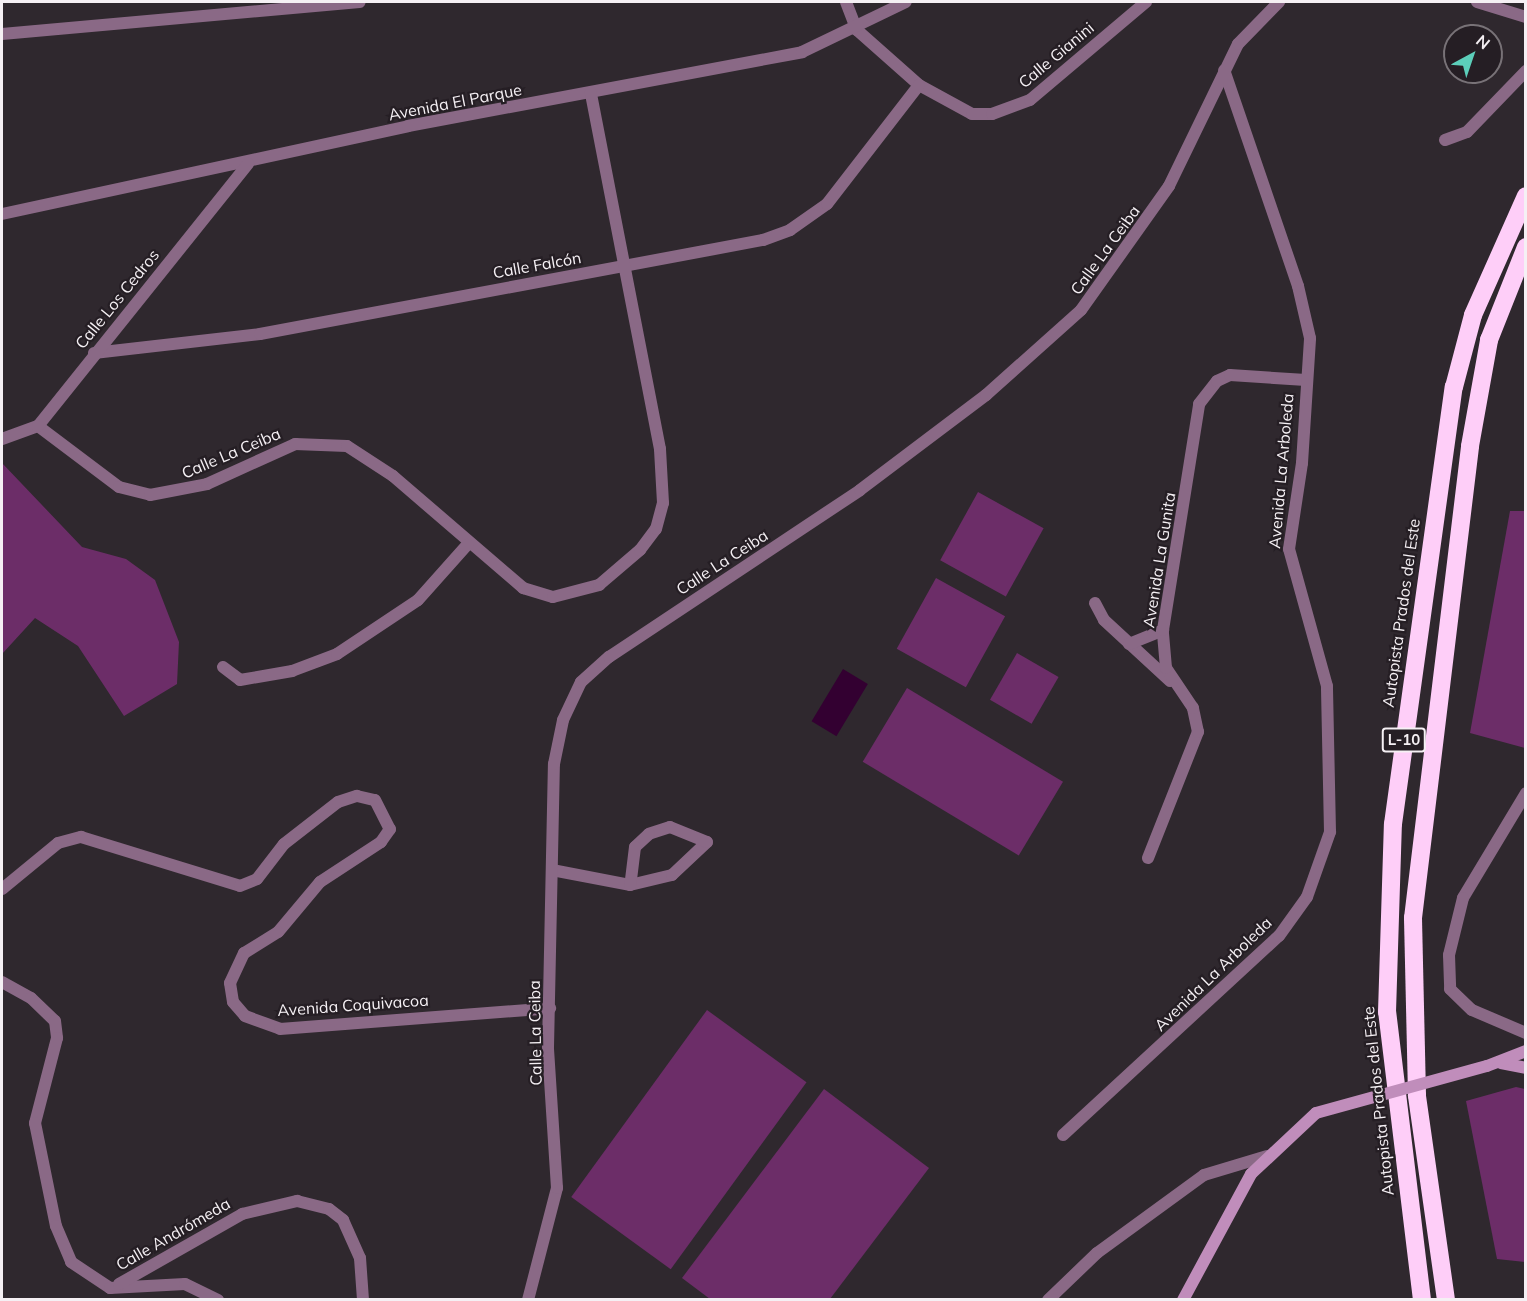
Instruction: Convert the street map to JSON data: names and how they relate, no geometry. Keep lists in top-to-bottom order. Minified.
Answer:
{"streets":{"highway":["Autopista Prados del Este","L-10"],"street":["Calle Gianini","Avenida El Parque","Calle La Ceiba","Calle Falcón","Calle Los Cedros","Avenida La Arboleda","Avenida La Gunita","Avenida Coquivacoa","Calle Andrómeda"]},"crossings":[["Calle Gianini","Avenida El Parque"],["Calle Gianini","Calle Falcón"],["Avenida El Parque","Calle La Ceiba"],["Avenida El Parque","Calle Los Cedros"],["Calle La Ceiba","Calle Falcón"],["Calle La Ceiba","Calle Los Cedros"],["Calle La Ceiba","Avenida La Arboleda"],["Calle La Ceiba","Avenida Coquivacoa"],["Calle Falcón","Calle Los Cedros"],["Avenida La Arboleda","Avenida La Gunita"]],"north":"top right"}
